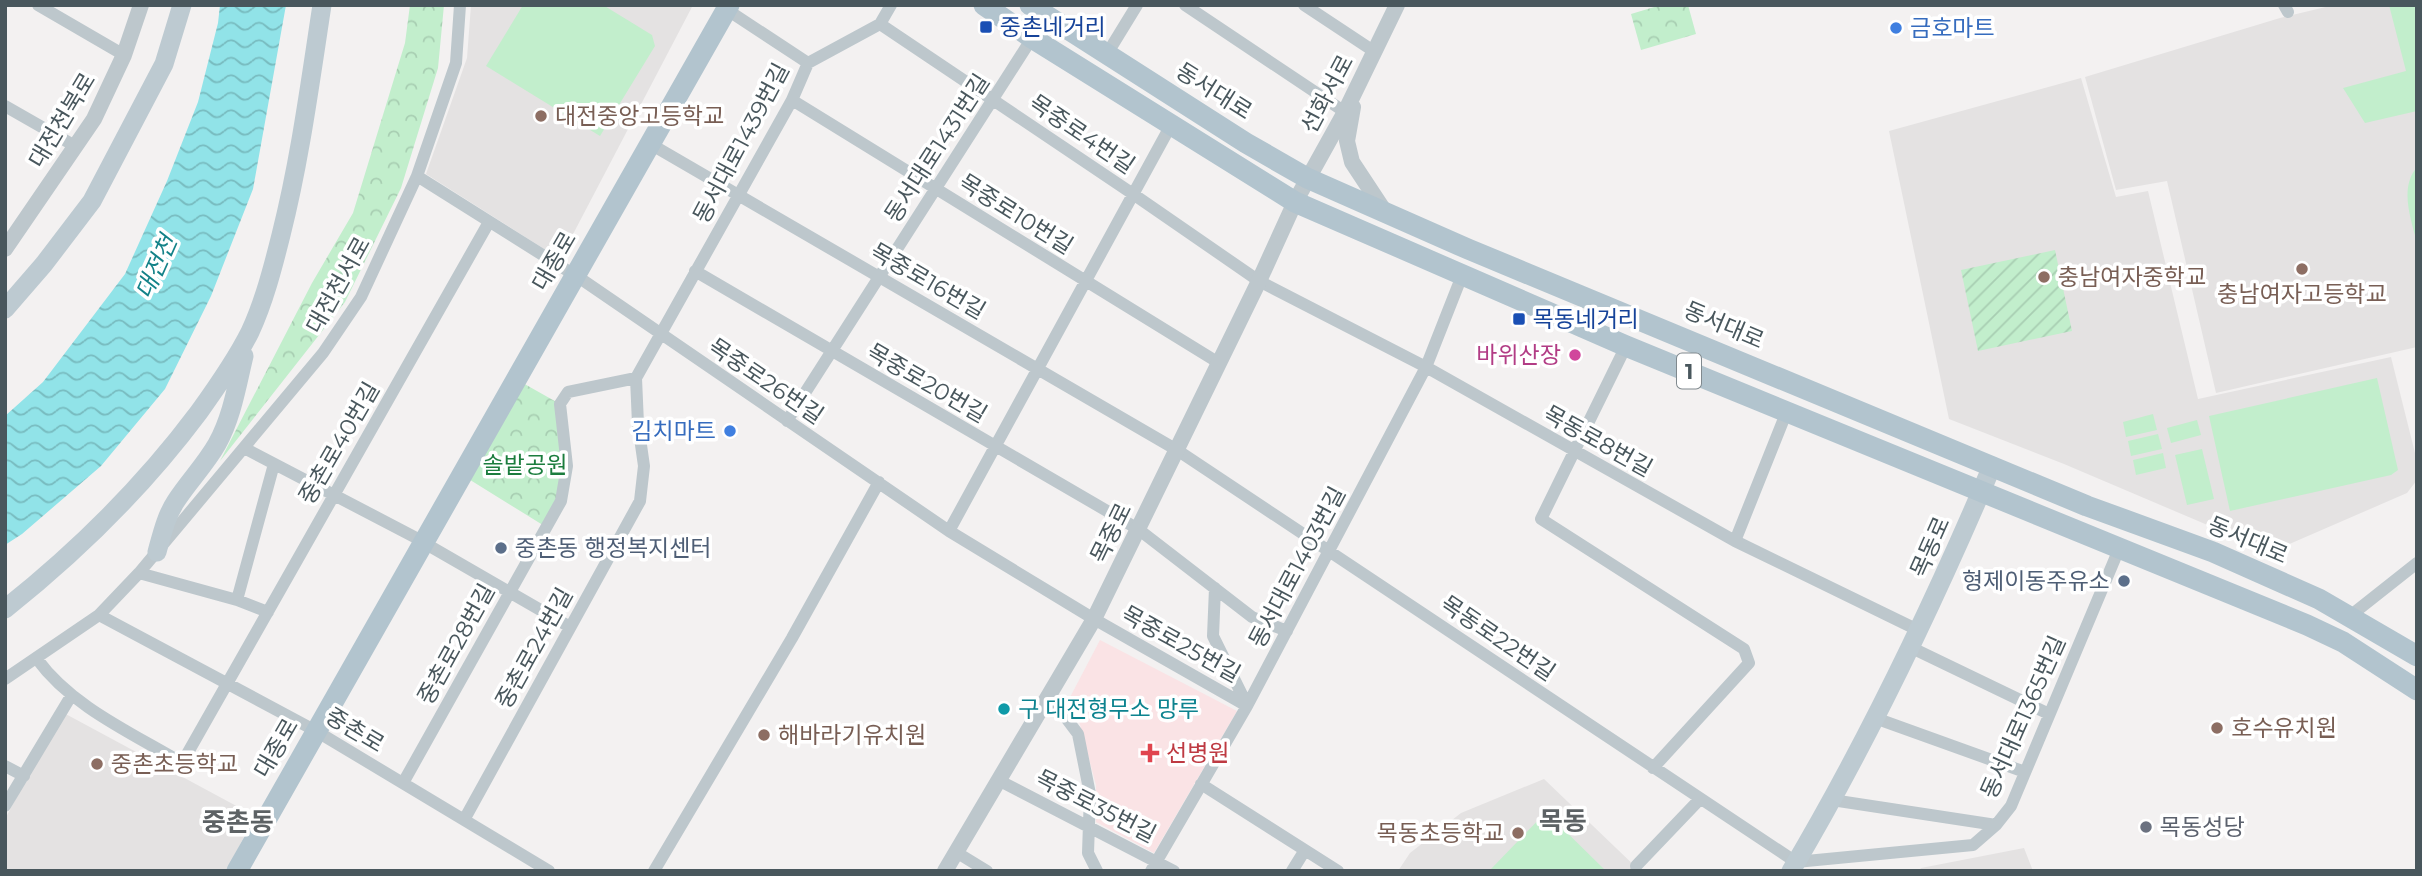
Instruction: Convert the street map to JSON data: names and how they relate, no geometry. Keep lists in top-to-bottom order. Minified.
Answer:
{"streets":{"main road":["동서대로","대종로","1","목동로"],"street":["선화서로","대전천북로","목중로4번길","동서대로1439번길","동서대로1431번길","목중로10번길","목중로16번길","대전천서로","목중로26번길","목중로20번길","목동로8번길","중촌로40번길","목중로","동서대로1403번길","목동로22번길","중촌로28번길","목중로25번길","중촌로24번길","동서대로1365번길","중촌로","목중로35번길"]},"crossings":[["동서대로","선화서로"],["동서대로","목동로"],["선화서로","1"],["선화서로","목중로"],["목중로4번길","동서대로1439번길"],["목중로4번길","동서대로1431번길"],["목중로4번길","목동로8번길"],["목중로4번길","목중로"],["동서대로1439번길","목중로10번길"],["동서대로1439번길","목중로16번길"],["동서대로1439번길","목중로26번길"],["동서대로1439번길","목중로20번길"],["동서대로1431번길","목중로10번길"],["동서대로1431번길","목중로16번길"],["동서대로1431번길","1"],["동서대로1431번길","목중로26번길"],["동서대로1431번길","목중로20번길"],["목중로10번길","목중로"],["대종로","목중로16번길"],["대종로","목중로26번길"],["대종로","중촌로"],["목중로16번길","목중로"],["목중로16번길","목동로22번길"],["대전천서로","목중로26번길"],["대전천서로","중촌로"],["1","목중로"],["1","목동로"],["1","동서대로1403번길"],["1","동서대로1365번길"],["목중로26번길","중촌로40번길"],["목중로26번길","목중로"],["목중로26번길","목중로25번길"],["목중로20번길","목중로"],["목중로20번길","동서대로1403번길"],["목동로8번길","목중로"],["목동로8번길","목동로"],["목동로8번길","동서대로1403번길"],["중촌로40번길","중촌로"],["목중로","목동로22번길"],["목중로","목중로25번길"],["목중로","목중로35번길"],["목동로","목동로22번길"],["목동로","동서대로1365번길"],["동서대로1403번길","목동로22번길"],["동서대로1403번길","목중로25번길"],["동서대로1403번길","목중로35번길"],["목동로22번길","동서대로1365번길"],["중촌로28번길","중촌로24번길"],["중촌로28번길","중촌로"],["중촌로24번길","중촌로"]],"districts":["목동","중촌동"],"water":["대전천"],"parks":["솔밭공원"],"places":{"transit":["중촌네거리","목동네거리"],"other":["금호마트","대전중앙고등학교","충남여자고등학교","충남여자중학교","바위산장","김치마트","중촌동 행정복지센터","형제이동주유소","구 대전형무소 망루","호수유치원","해바라기유치원","중촌초등학교","목동성당","목동초등학교"],"health":["선병원"]}}
